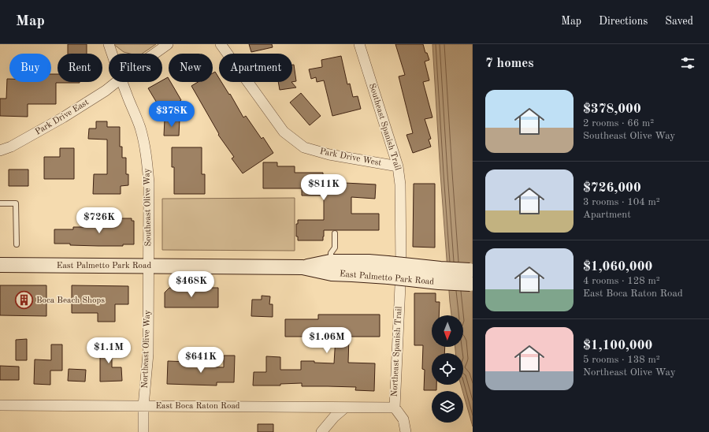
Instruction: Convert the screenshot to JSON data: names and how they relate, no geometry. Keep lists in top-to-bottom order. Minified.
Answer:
{"streets":{"main road":["East Palmetto Park Road"],"street":["Park Drive East","Southeast Spanish Trail","Park Drive West","Southeast Olive Way","Northeast Olive Way","Northeast Spanish Trail","East Boca Raton Road"]},"crossings":[["Southeast Spanish Trail","Park Drive West"],["Southeast Spanish Trail","East Palmetto Park Road"],["Southeast Spanish Trail","Northeast Spanish Trail"],["Southeast Olive Way","East Palmetto Park Road"],["Southeast Olive Way","Northeast Olive Way"],["East Palmetto Park Road","Northeast Olive Way"],["East Palmetto Park Road","Northeast Spanish Trail"],["Northeast Olive Way","East Boca Raton Road"],["Northeast Spanish Trail","East Boca Raton Road"]],"places":{"building":["Boca Beach Shops"]},"north":"bottom","page":{"header":"Map","nav":["Map","Directions","Saved"],"heading":"7 homes","chip":["Buy","Rent","Filters","New","Apartment"],"list":[{"name":"$378,000","note":"2 rooms · 66 m² · Southeast Olive Way"},{"name":"$726,000","note":"3 rooms · 104 m² · Apartment"},{"name":"$1,060,000","note":"4 rooms · 128 m² · East Boca Raton Road"},{"name":"$1,100,000","note":"5 rooms · 138 m² · Northeast Olive Way"}],"price":["$378K","$811K","$726K","$468K","$1.06M","$1.1M","$641K"]}}
